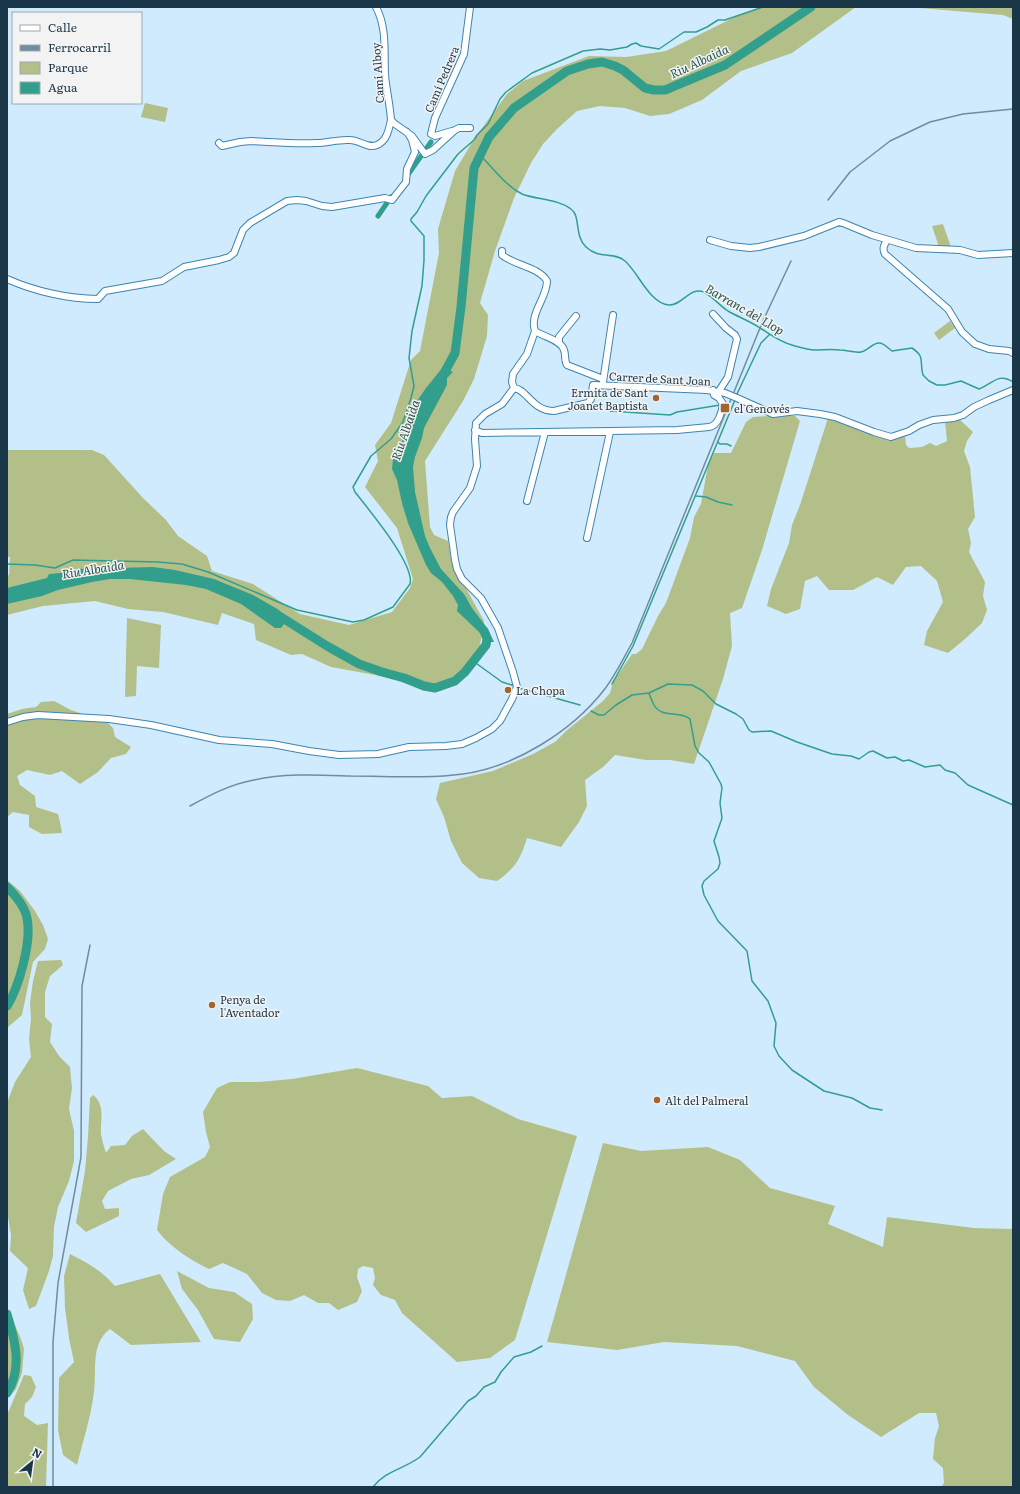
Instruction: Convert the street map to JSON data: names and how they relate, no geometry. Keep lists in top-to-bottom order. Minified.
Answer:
{"streets":{"street":["Camí Alboy","Camí Pedrera","Carrer de Sant Joan"]},"water":["Riu Albaida","Barranc del Llop"],"places":{"other":["Ermita de Sant Joanet Baptista","La Chopa","Penya de l'Aventador","Alt del Palmeral"],"transit":["el Genovés"]},"legend":["Calle","Ferrocarril","Parque","Agua"],"north":"top right"}
